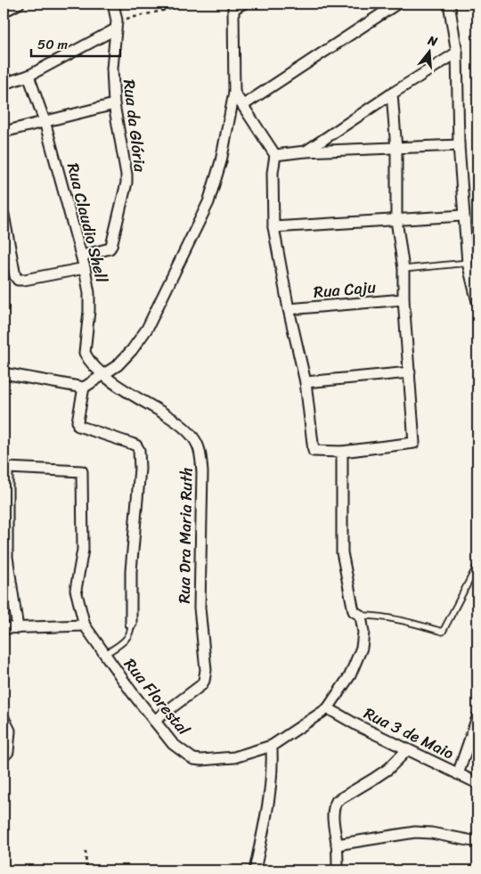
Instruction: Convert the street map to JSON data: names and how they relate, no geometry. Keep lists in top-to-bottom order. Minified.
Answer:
{"streets":{"street":["Rua da Glória","Rua Claudio Shell","Rua Caju","Rua Dra Maria Ruth","Rua Florestal","Rua 3 de Maio"]},"crossings":[["Rua da Glória","Rua Claudio Shell"],["Rua Claudio Shell","Rua Dra Maria Ruth"],["Rua Dra Maria Ruth","Rua Florestal"],["Rua Florestal","Rua 3 de Maio"]],"scale_bar":"50 m","north":"top"}
